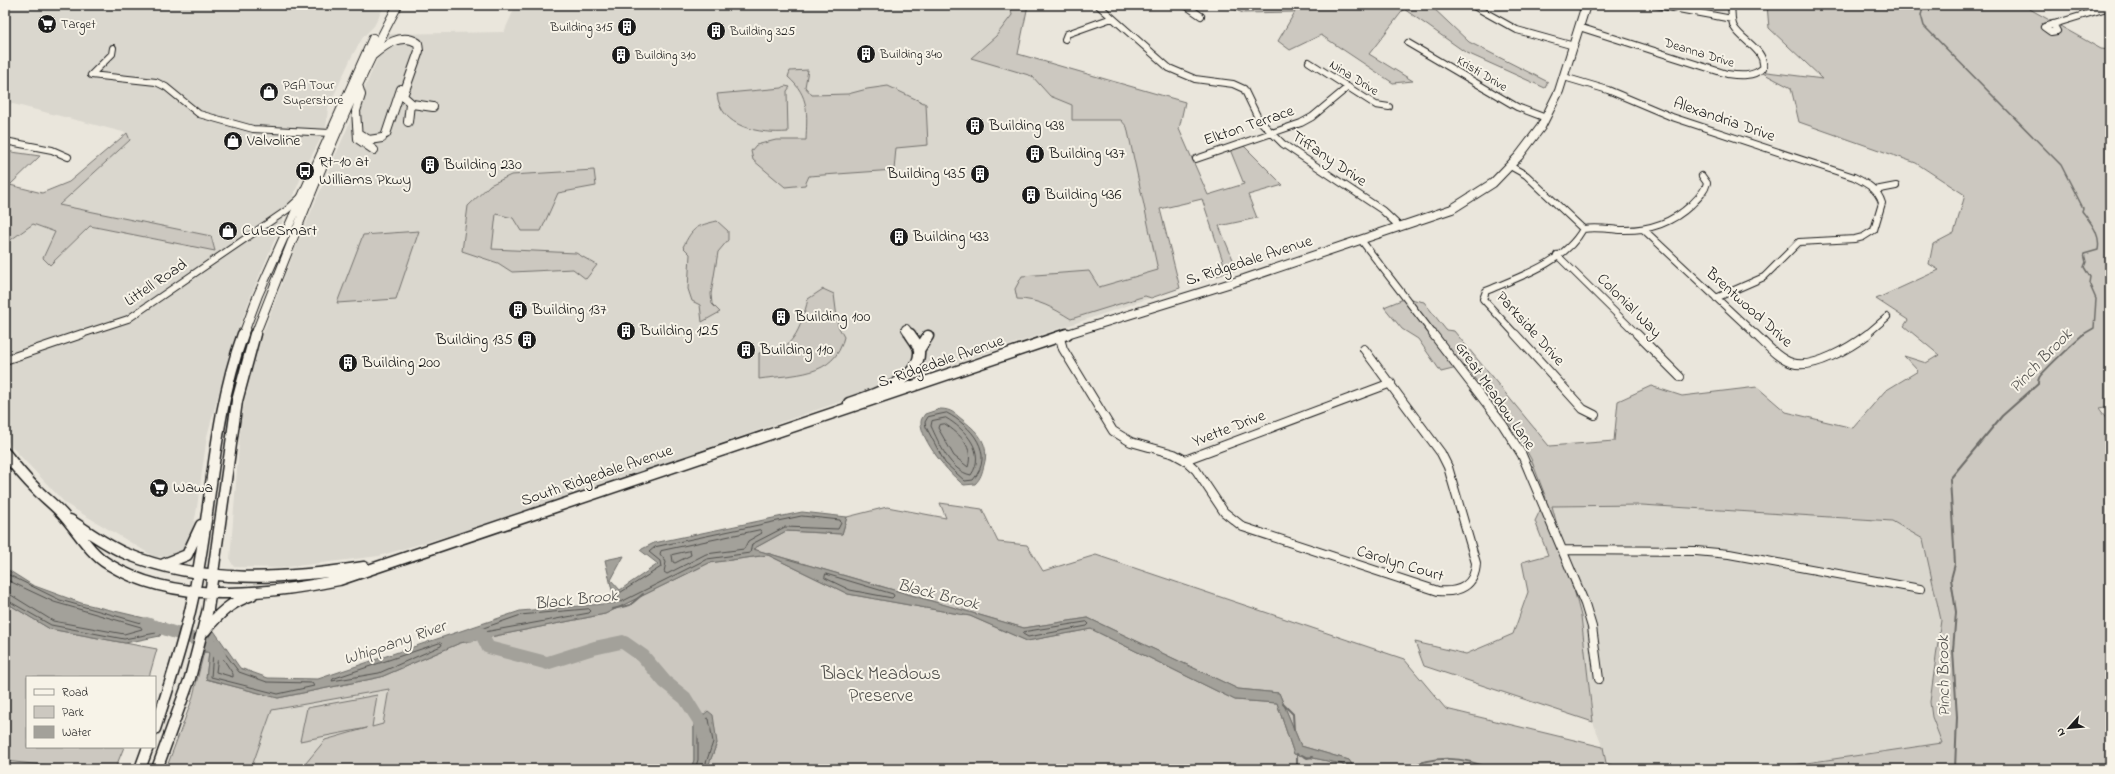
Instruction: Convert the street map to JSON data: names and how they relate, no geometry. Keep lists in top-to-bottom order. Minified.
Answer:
{"streets":{"main road":["S. Ridgedale Avenue","South Ridgedale Avenue"],"street":["Deanna Drive","Kristi Drive","Nina Drive","Alexandria Drive","Elkton Terrace","Tiffany Drive","Littell Road","Colonial Way","Brentwood Drive","Parkside Drive","Great Meadow Lane","Yvette Drive","Carolyn Court"]},"crossings":[["Deanna Drive","S. Ridgedale Avenue"],["Kristi Drive","S. Ridgedale Avenue"],["Nina Drive","Elkton Terrace"],["Alexandria Drive","S. Ridgedale Avenue"],["Elkton Terrace","Tiffany Drive"],["Tiffany Drive","S. Ridgedale Avenue"],["S. Ridgedale Avenue","Great Meadow Lane"],["S. Ridgedale Avenue","Yvette Drive"],["S. Ridgedale Avenue","South Ridgedale Avenue"],["Colonial Way","Parkside Drive"],["Yvette Drive","Carolyn Court"]],"water":["Pinch Brook","Black Brook","Whippany River"],"parks":["Black Meadows Preserve"],"places":{"supermarket":["Target","Wawa"],"building":["Building 315","Building 325","Building 340","Building 310","Building 438","Building 437","Building 230","Building 435","Building 436","Building 433","Building 137","Building 100","Building 125","Building 135","Building 110","Building 200"],"shop":["PGA Tour Superstore","Valvoline","CubeSmart"],"bus stop":["Rt-10 at Williams Pkwy"]},"legend":["Road","Park","Water"],"north":"bottom left"}
